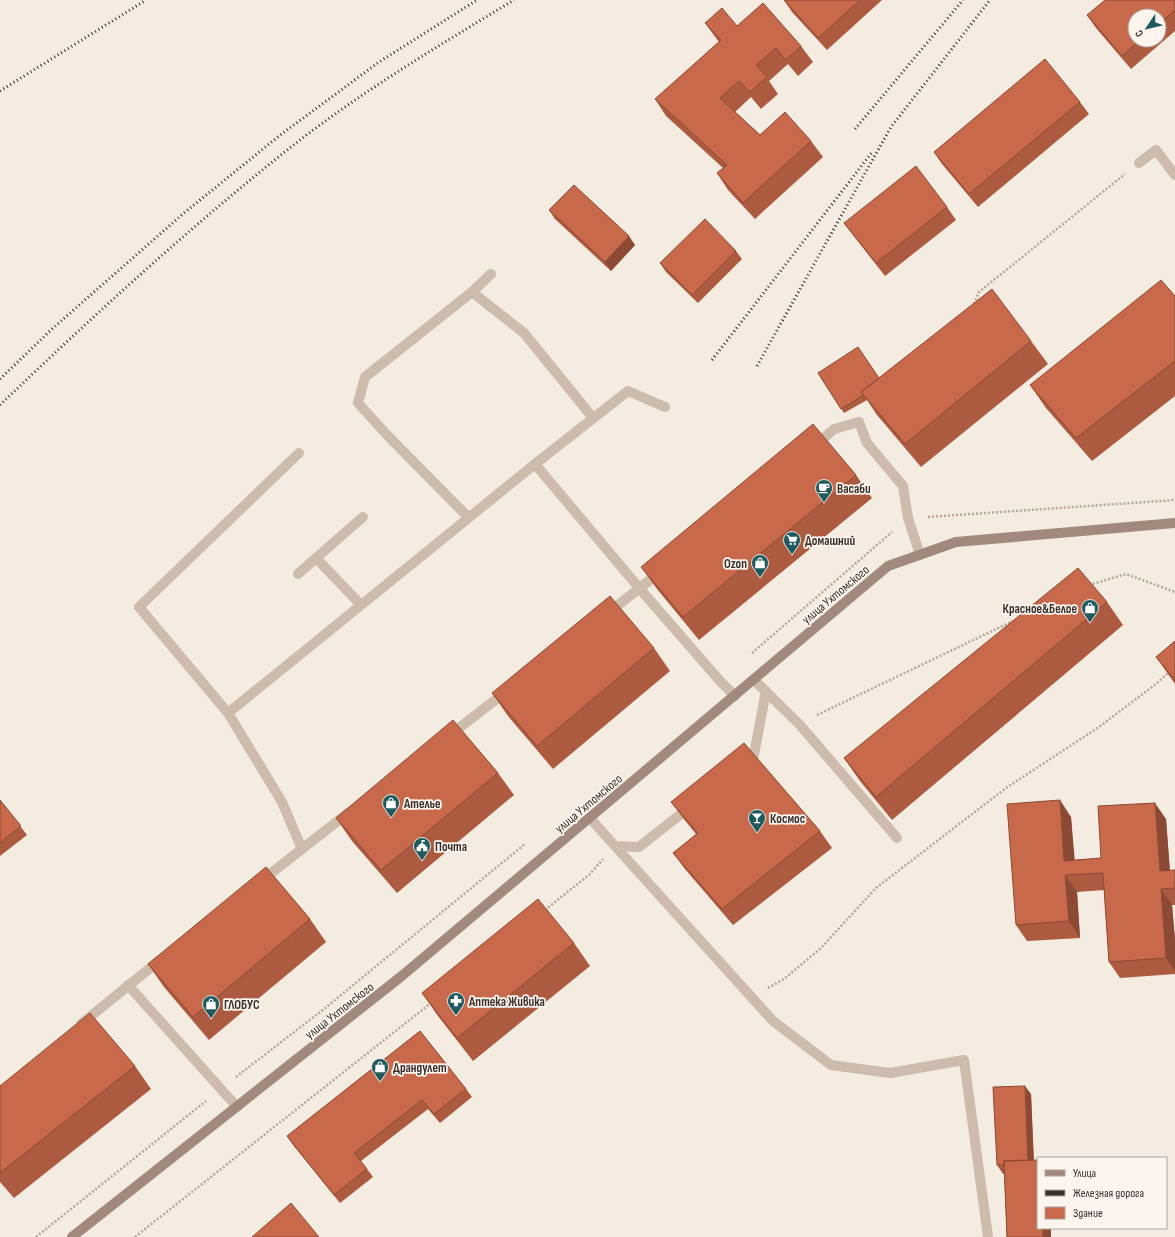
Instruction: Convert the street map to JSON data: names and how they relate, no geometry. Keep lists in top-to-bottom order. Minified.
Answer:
{"streets":{"main road":["улица Ухтомского"]},"places":{"cafe":["Васаби"],"supermarket":["Домашний"],"shop":["Ozon","Красное&Белое","Ателье","ГЛОБУС","Драндулет"],"bar":["Космос"],"public building":["Почта"],"pharmacy":["Аптека Живика"]},"legend":["Улица","Железная дорога","Здание"],"north":"bottom left"}
